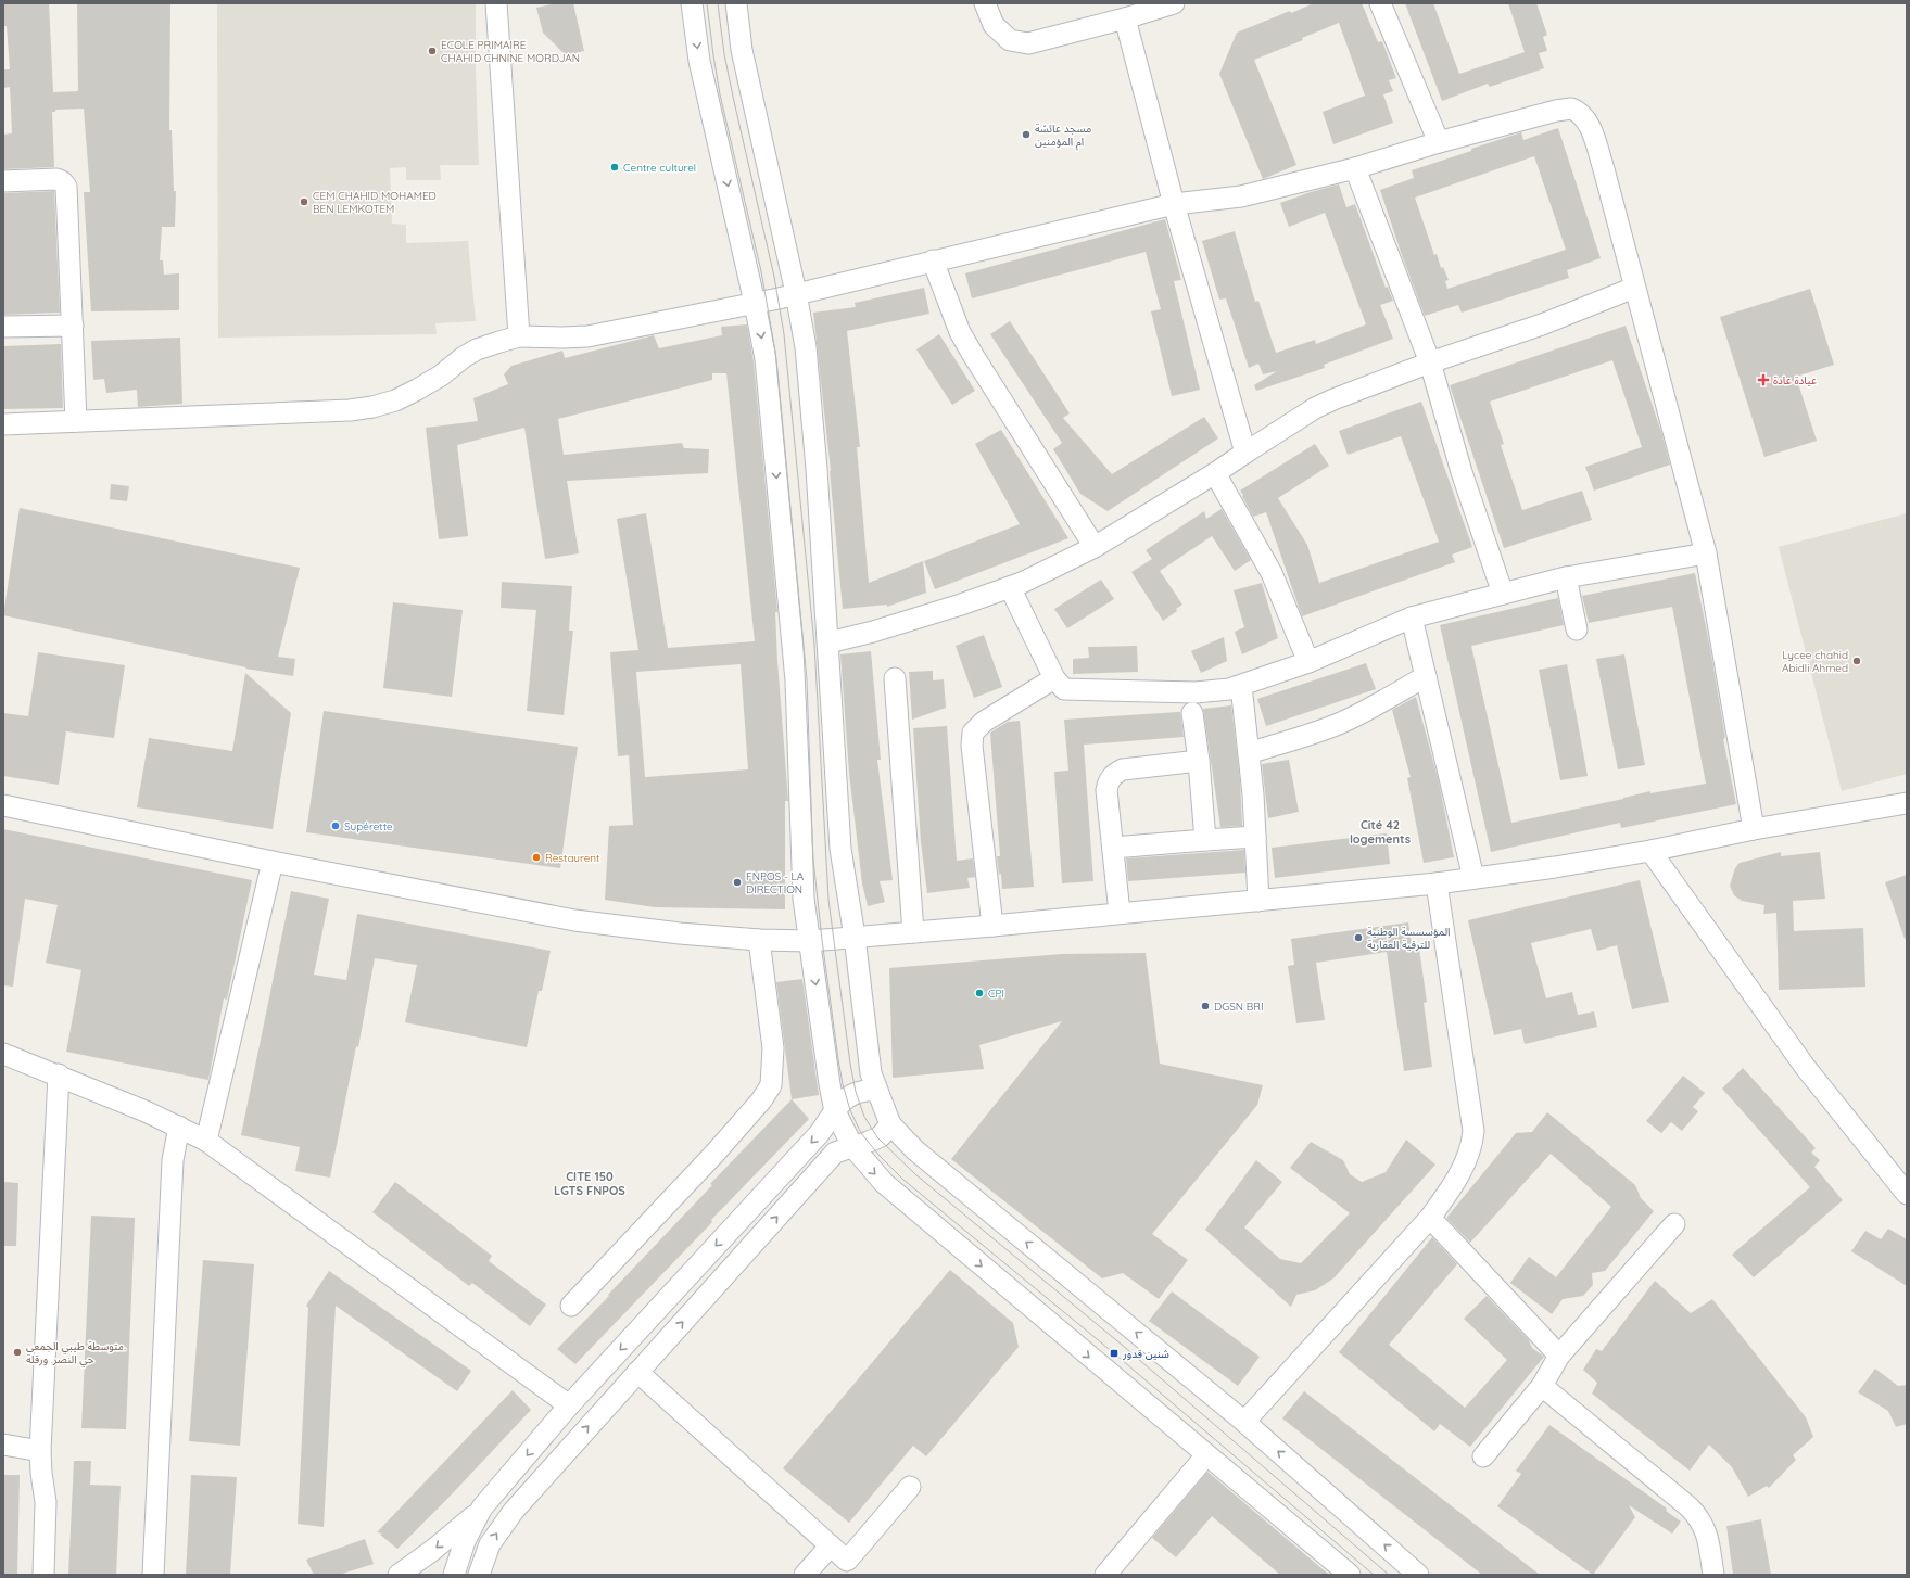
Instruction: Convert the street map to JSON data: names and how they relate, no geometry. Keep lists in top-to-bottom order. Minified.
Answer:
{"districts":["Cité 42 logements","CITE 150 LGTS FNPOS"],"places":{"other":["ECOLE PRIMAIRE CHAHID CHNINE MORDJAN","مسجد عائشة ام المؤمنين","Centre culturel","CEM CHAHID MOHAMED BEN LEMKOTEM","Lycee chahid Abidli Ahmed","Supérette","Restaurent","FNPOS - LA DIRECTION","المؤسسسة الوطنية للترقية العقارية","CPI","DGSN BRI","متوسطة طيبي الجمعي. حي النصر. ورقلة"],"health":["عيادة عادة"],"transit":["شنين قدور"]}}
